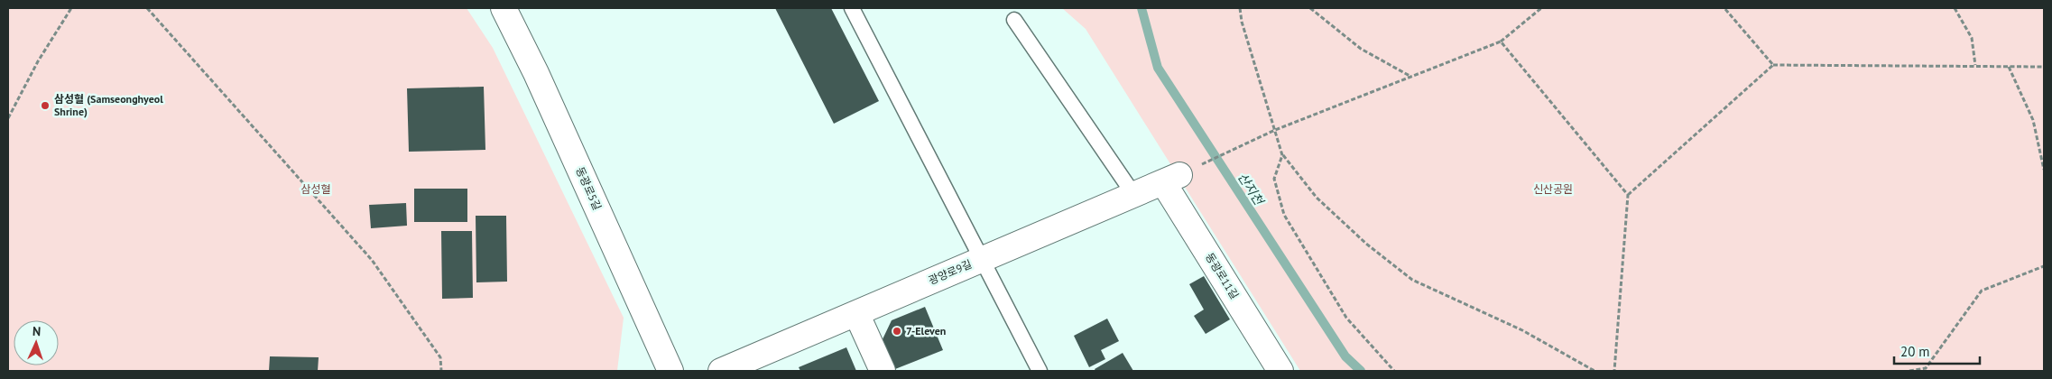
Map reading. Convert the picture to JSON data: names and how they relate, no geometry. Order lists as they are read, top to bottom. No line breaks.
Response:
{"streets":{"street":["동광로5길","광양로9길","동광로11길"]},"crossings":[["광양로9길","동광로11길"]],"water":["산지천"],"parks":["삼성혈","신산공원"],"places":["삼성혈 (Samseonghyeol Shrine)","7-Eleven"],"scale_bar":"20 m","north":"top"}
